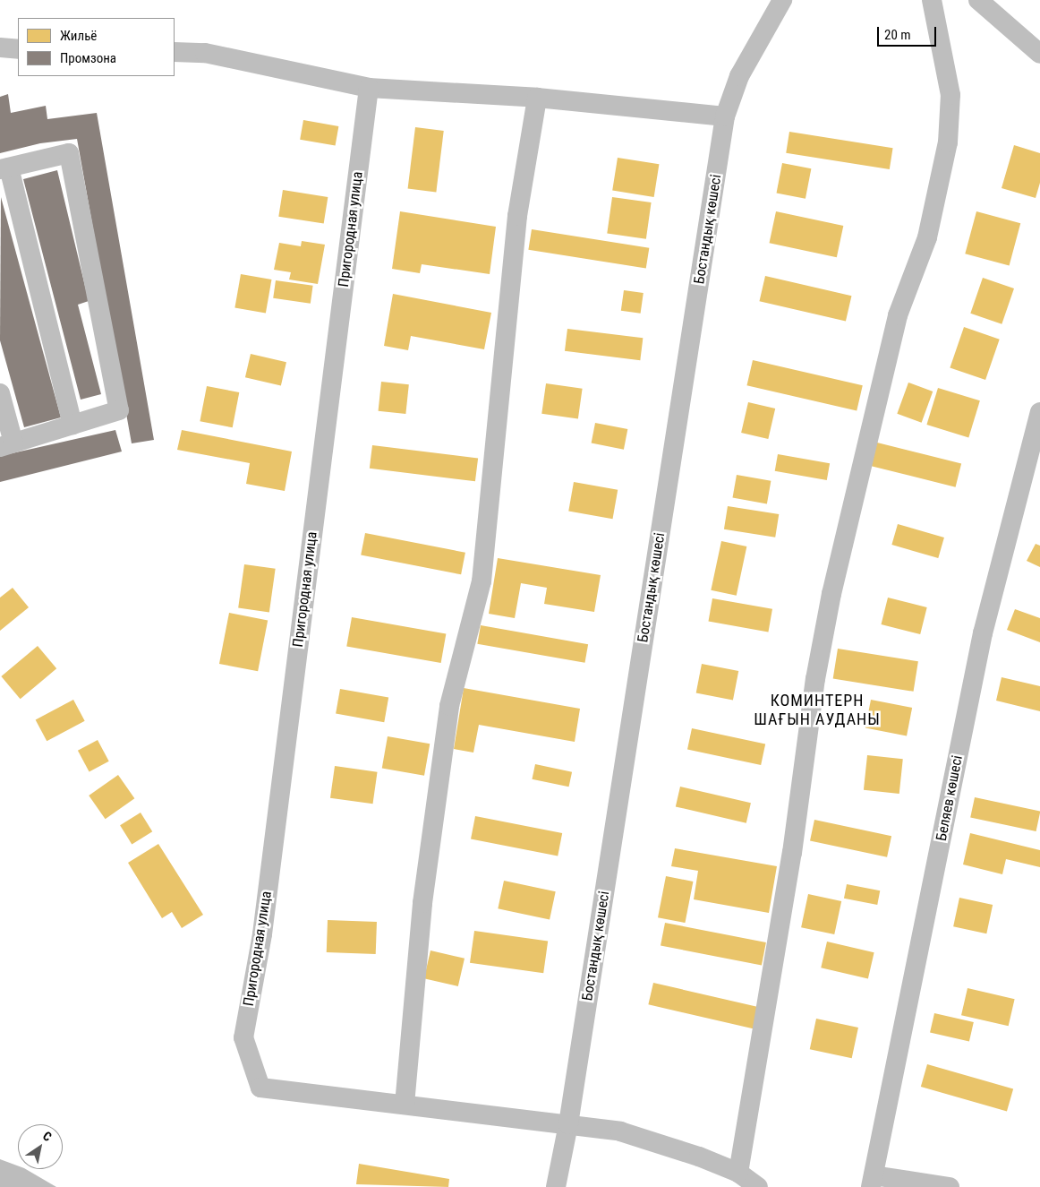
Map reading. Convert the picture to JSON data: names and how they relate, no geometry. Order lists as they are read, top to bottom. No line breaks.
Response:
{"streets":{"street":["Пригородная улица","Бостандық көшесі","Беляев көшесі"]},"districts":["КОМИНТЕРН ШАҒЫН АУДАНЫ"],"legend":["Жильё","Промзона"],"scale_bar":"20 m","north":"top right"}
